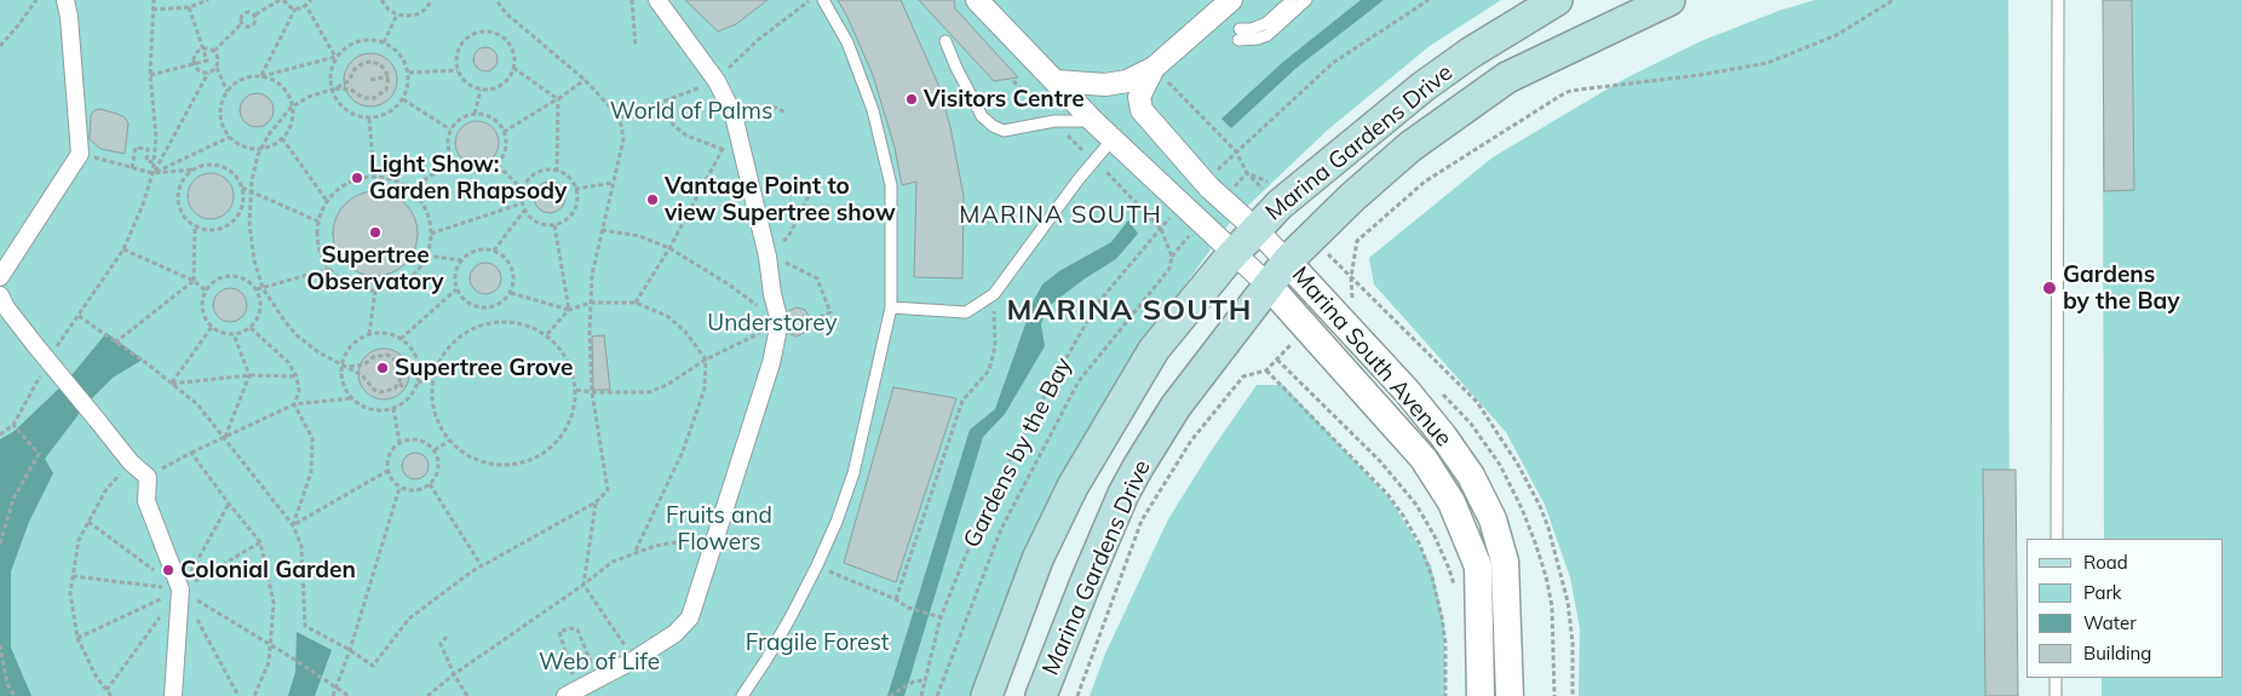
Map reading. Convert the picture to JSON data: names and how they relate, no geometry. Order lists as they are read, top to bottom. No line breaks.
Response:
{"streets":{"main road":["Marina Gardens Drive"],"street":["Marina South Avenue"],"path":["Gardens by the Bay"]},"crossings":[["Marina Gardens Drive","Marina South Avenue"]],"districts":["MARINA SOUTH","MARINA SOUTH"],"parks":["World of Palms","Understorey","Fruits and Flowers","Fragile Forest","Web of Life"],"places":["Visitors Centre","Light Show: Garden Rhapsody","Vantage Point to view Supertree show","Supertree Observatory","Gardens by the Bay","Supertree Grove","Colonial Garden"],"legend":["Road","Park","Water","Building"]}
